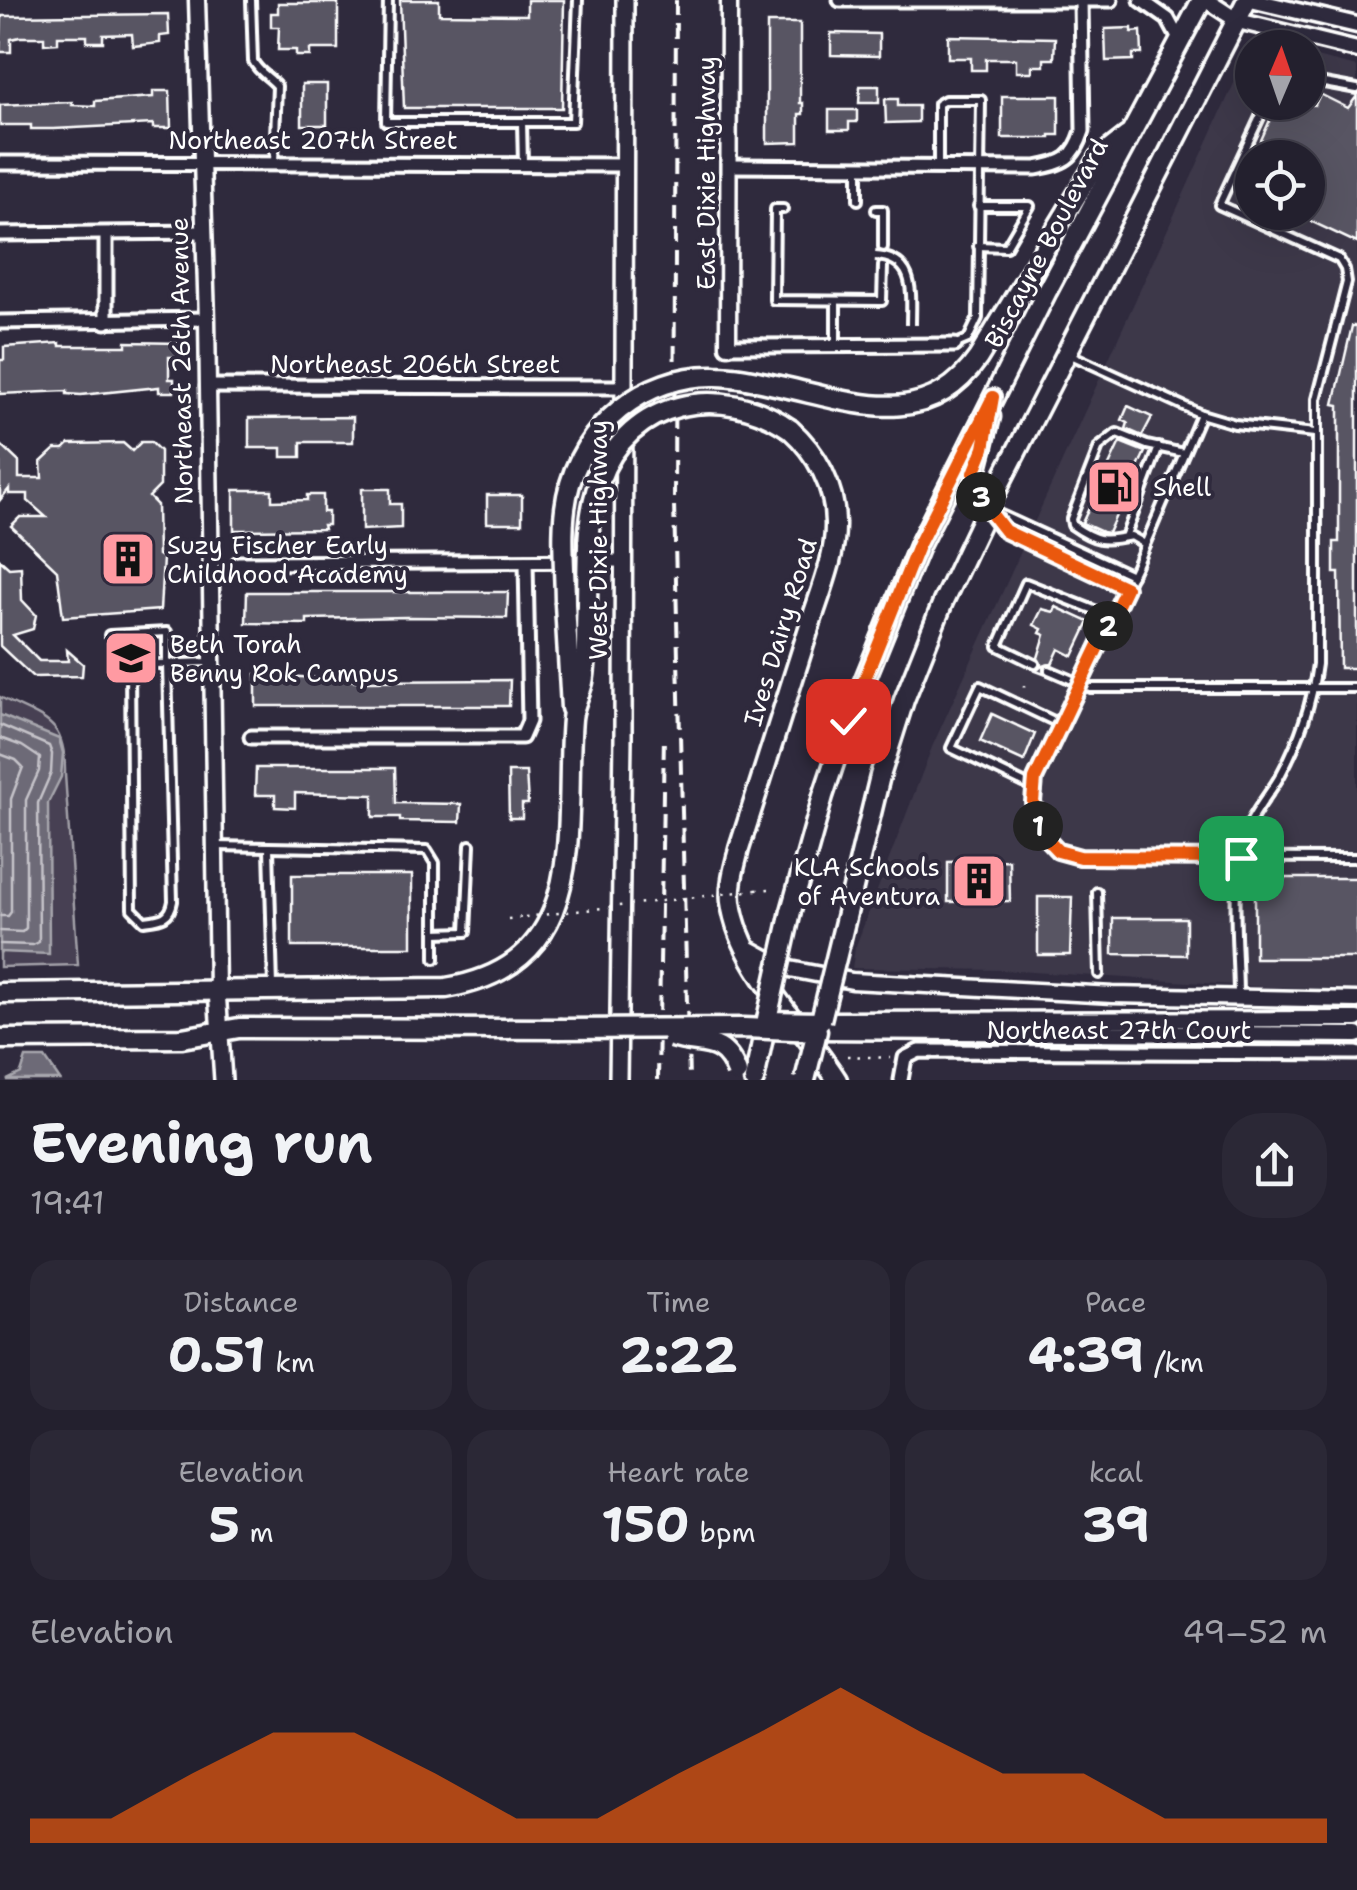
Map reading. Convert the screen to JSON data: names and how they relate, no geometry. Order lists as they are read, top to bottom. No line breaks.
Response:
{"streets":{"main road":["Biscayne Boulevard","Northeast 26th Avenue","West Dixie Highway","Ives Dairy Road"],"street":["Northeast 207th Street","East Dixie Highway","Northeast 206th Street","Northeast 27th Court"]},"crossings":[["Northeast 207th Street","Northeast 26th Avenue"],["Northeast 207th Street","West Dixie Highway"],["Northeast 26th Avenue","Northeast 206th Street"],["Northeast 26th Avenue","Ives Dairy Road"],["Northeast 206th Street","West Dixie Highway"]],"places":{"fuel station":["Shell"],"building":["Suzy Fischer Early Childhood Academy","KLA Schools of Aventura"],"school or university":["Beth Torah Benny Rok Campus"]},"north":"top","page":{"pins":["3","2","1"],"heading":["Evening run","19:41"],"stats":[["Distance","0.51 km"],["Time","2:22"],["Pace","4:39 /km"],["Elevation","5 m"],["Heart rate","150 bpm"],["kcal","39"]],"chart":["Elevation","49–52 m"]}}
